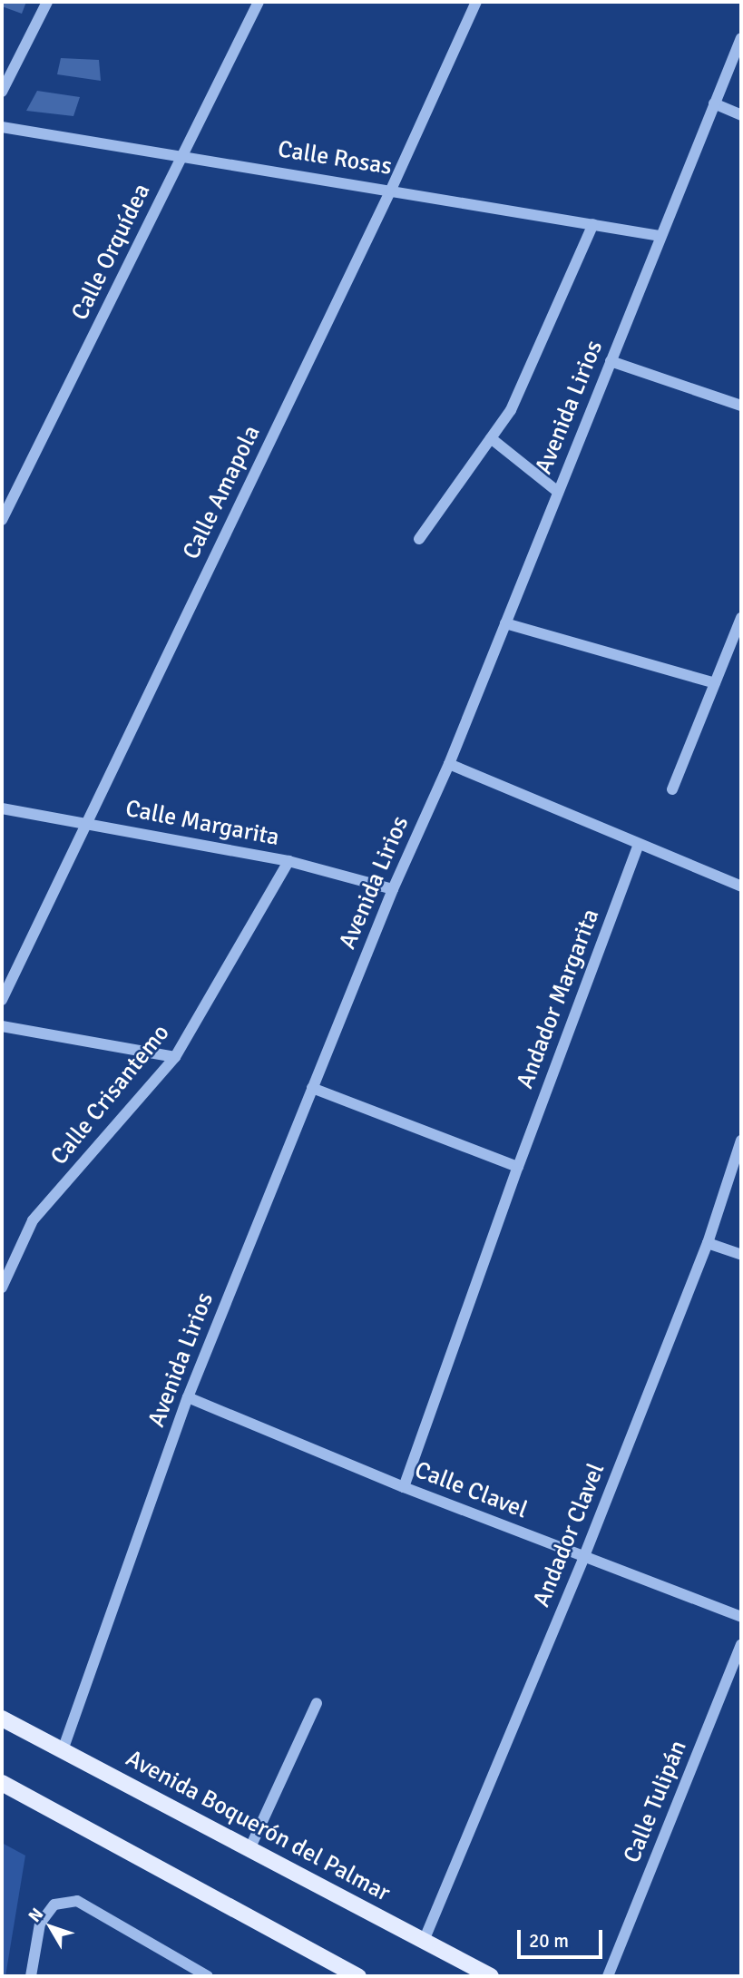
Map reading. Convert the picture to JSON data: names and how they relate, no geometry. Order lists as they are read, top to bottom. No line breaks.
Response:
{"streets":{"main road":["Avenida Boquerón del Palmar"],"street":["Calle Rosas","Calle Orquídea","Avenida Lirios","Calle Amapola","Calle Margarita","Andador Margarita","Calle Crisantemo","Calle Clavel","Andador Clavel","Calle Tulipán"]},"crossings":[["Calle Rosas","Calle Orquídea"],["Calle Rosas","Avenida Lirios"],["Calle Rosas","Calle Amapola"],["Avenida Lirios","Calle Margarita"],["Avenida Lirios","Calle Clavel"],["Avenida Lirios","Avenida Boquerón del Palmar"],["Calle Amapola","Calle Margarita"],["Calle Margarita","Calle Crisantemo"],["Calle Clavel","Andador Clavel"],["Andador Clavel","Avenida Boquerón del Palmar"]],"scale_bar":"20 m","north":"top left"}
